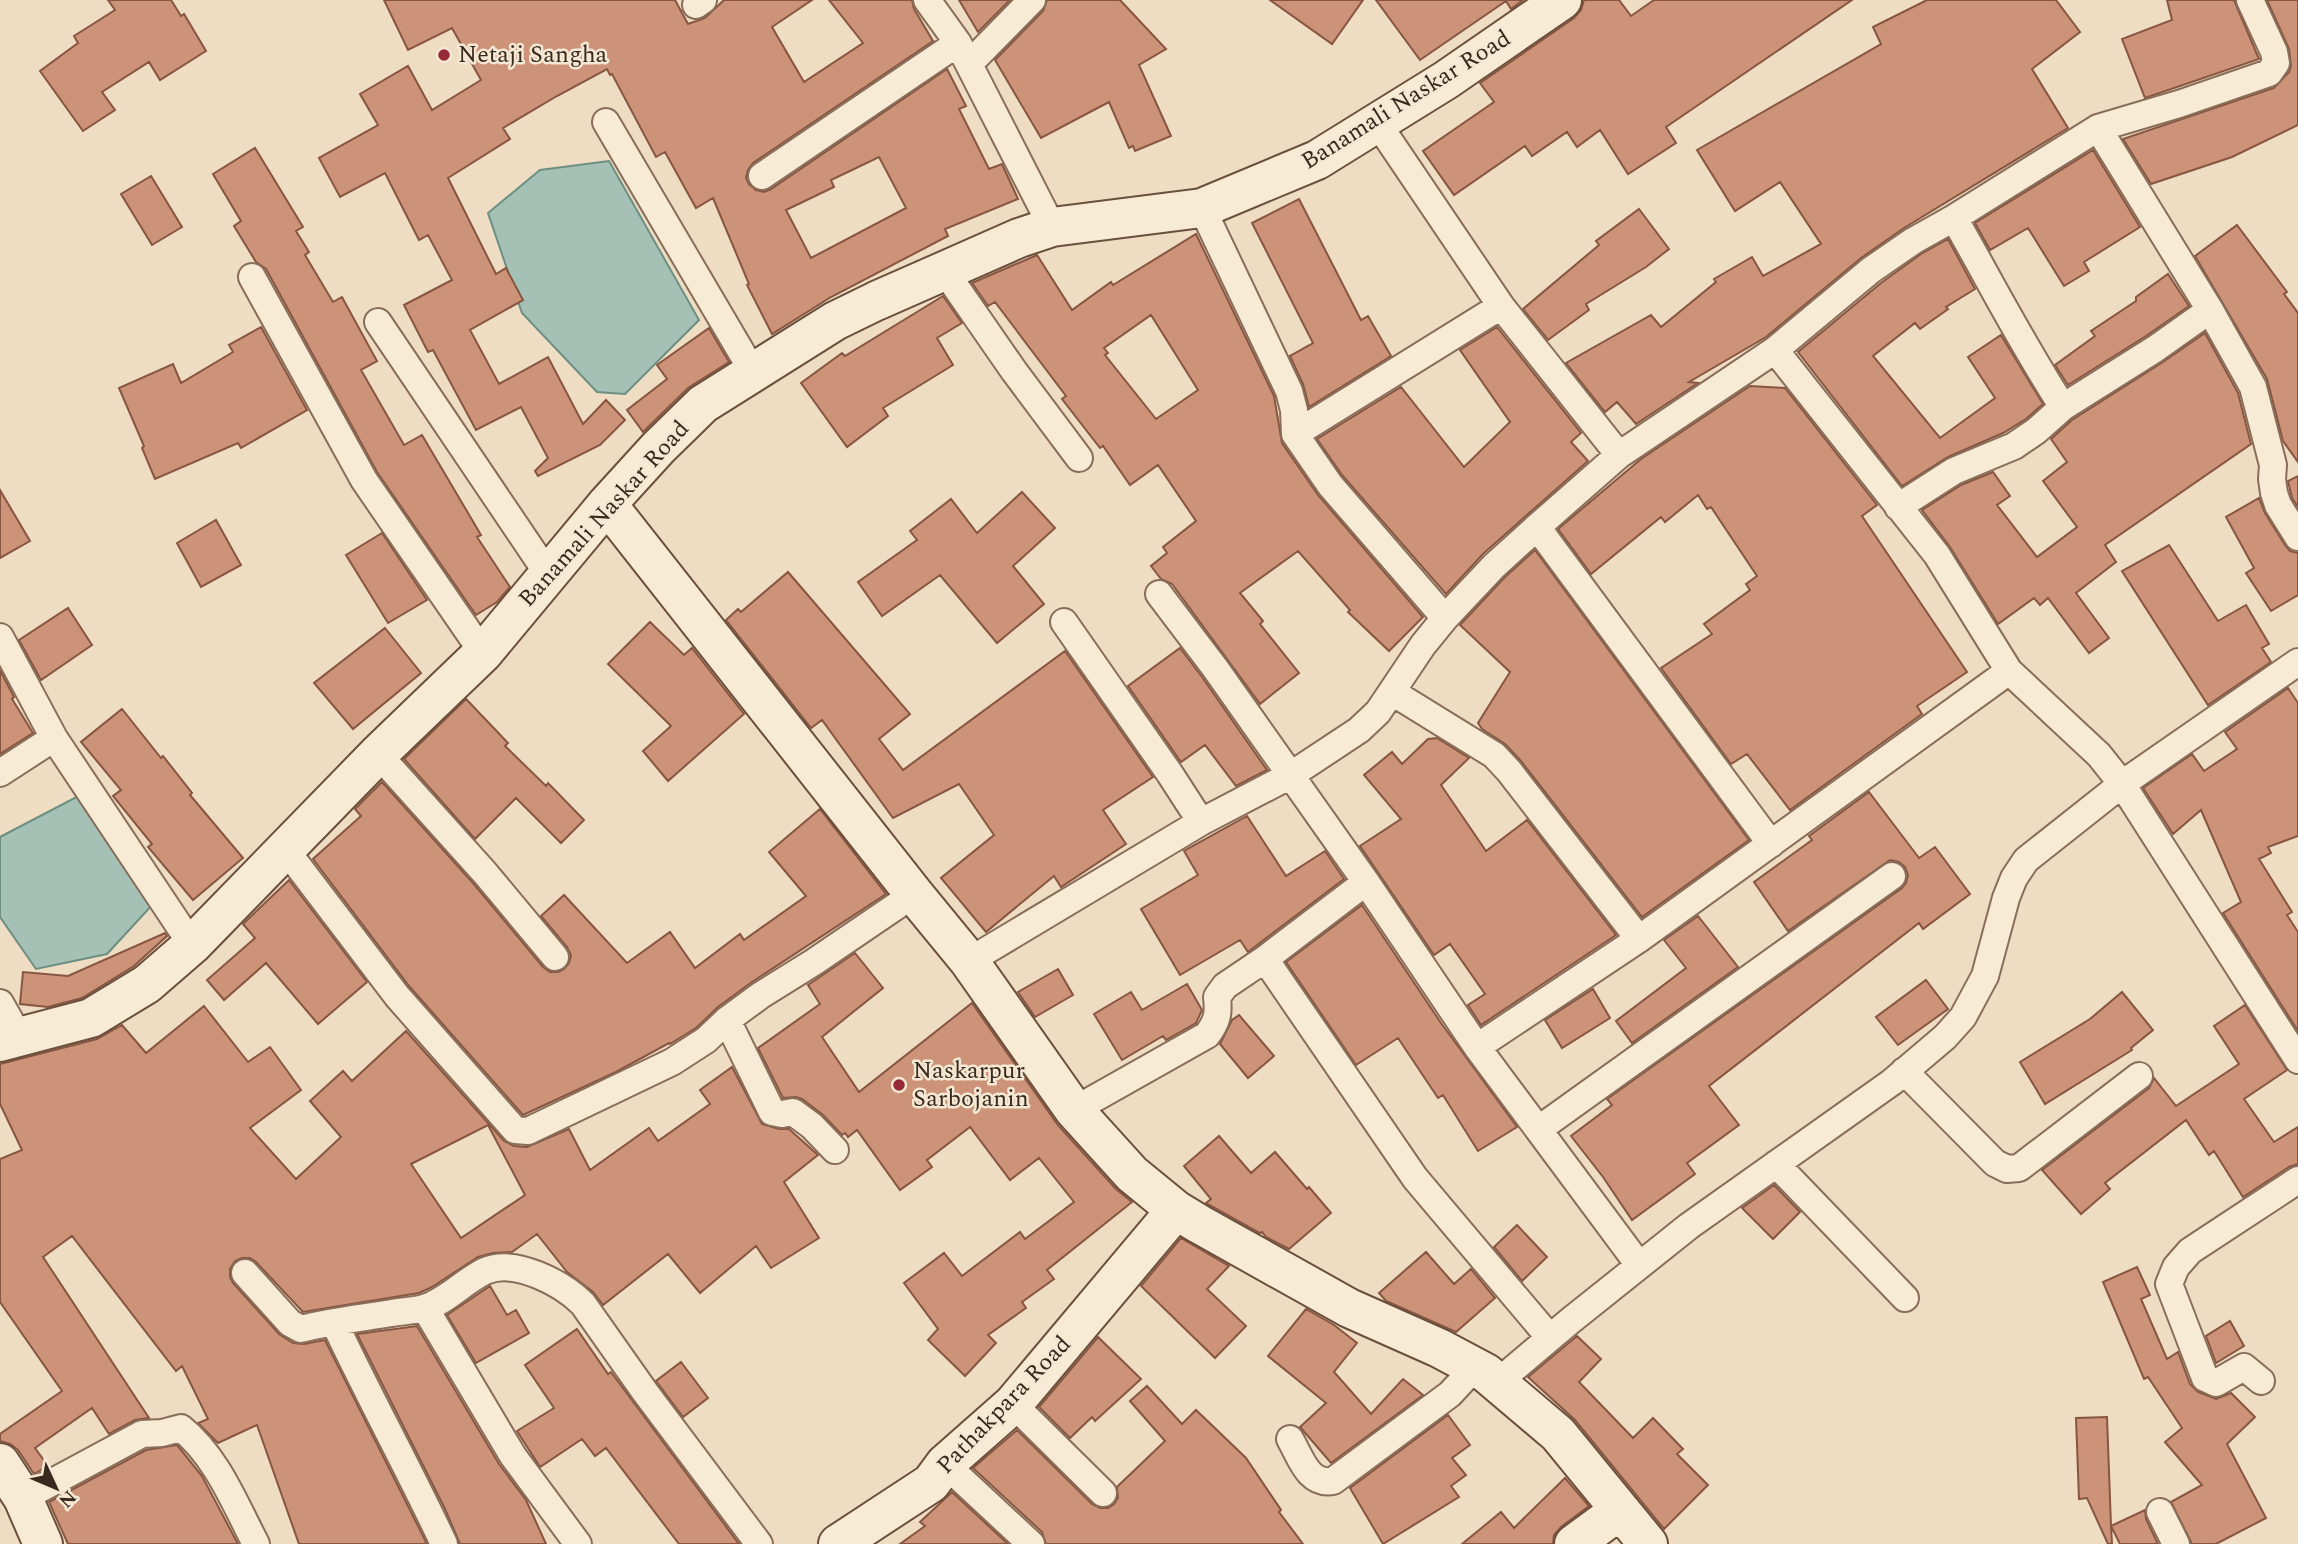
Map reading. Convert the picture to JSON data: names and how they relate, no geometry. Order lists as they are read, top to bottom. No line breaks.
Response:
{"streets":{"street":["Banamali Naskar Road","Pathakpara Road"]},"places":["Netaji Sangha","Naskarpur Sarbojanin"],"north":"bottom right"}
